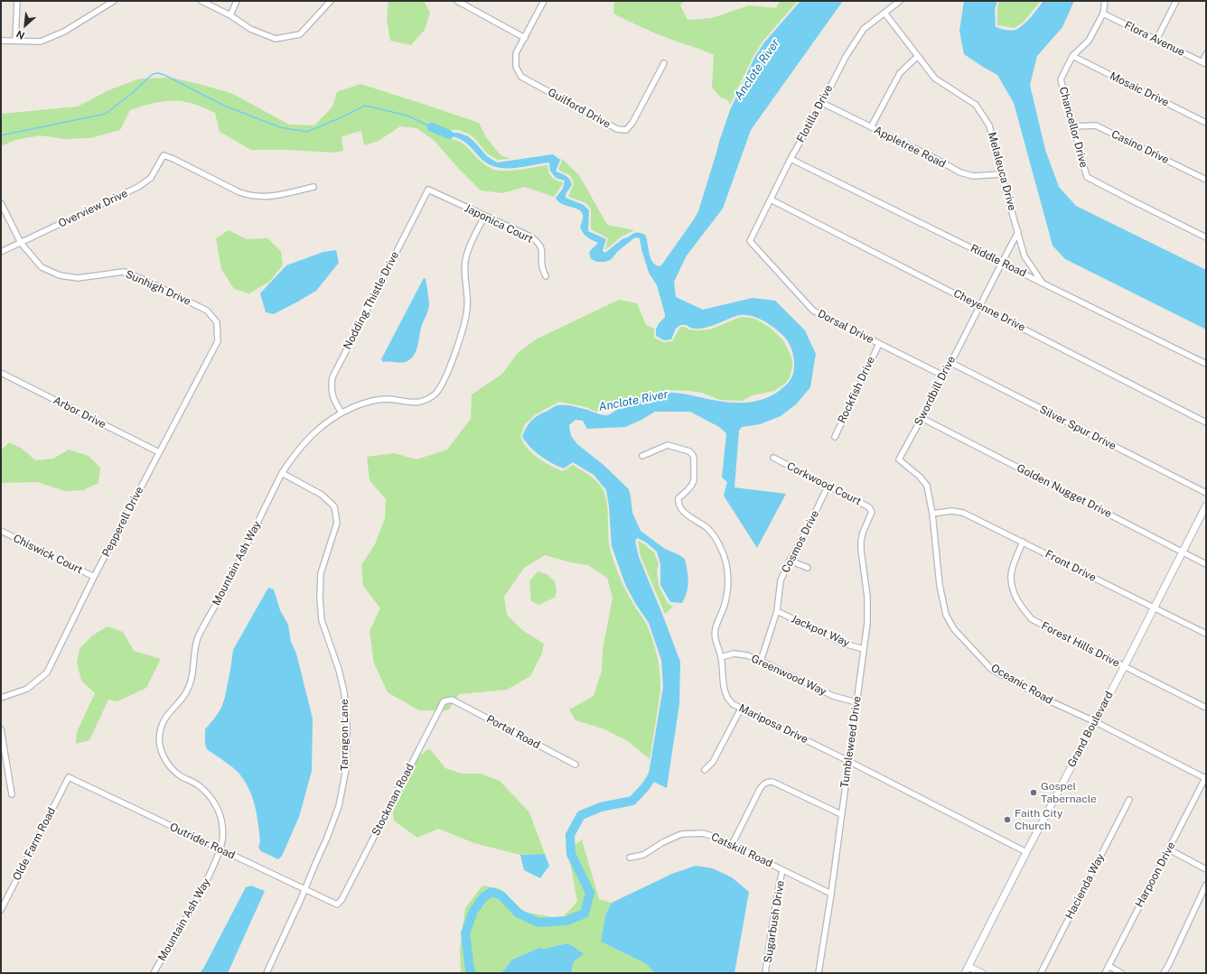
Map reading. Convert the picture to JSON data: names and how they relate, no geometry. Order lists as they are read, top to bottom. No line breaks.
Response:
{"streets":{"street":["Flora Avenue","Mosaic Drive","Guilford Drive","Flotilla Drive","Chancellor Drive","Appletree Road","Casino Drive","Melaleuca Drive","Overview Drive","Japonica Court","Riddle Road","Sunhigh Drive","Nodding Thistle Drive","Cheyenne Drive","Dorsal Drive","Rockfish Drive","Swordbill Drive","Arbor Drive","Silver Spur Drive","Corkwood Court","Golden Nugget Drive","Pepperell Drive","Cosmos Drive","Chiswick Court","Mountain Ash Way","Front Drive","Jackpot Way","Forest Hills Drive","Greenwood Way","Oceanic Road","Mariposa Drive","Grand Boulevard","Portal Road","Tarragon Lane","Tumbleweed Drive","Stockman Road","Outrider Road","Olde Farm Road","Catskill Road","Harpoon Drive","Hacienda Way","Sugarbush Drive"]},"crossings":[["Flora Avenue","Chancellor Drive"],["Mosaic Drive","Chancellor Drive"],["Flotilla Drive","Appletree Road"],["Flotilla Drive","Melaleuca Drive"],["Flotilla Drive","Riddle Road"],["Flotilla Drive","Cheyenne Drive"],["Flotilla Drive","Dorsal Drive"],["Chancellor Drive","Casino Drive"],["Appletree Road","Melaleuca Drive"],["Melaleuca Drive","Riddle Road"],["Melaleuca Drive","Swordbill Drive"],["Overview Drive","Sunhigh Drive"],["Japonica Court","Nodding Thistle Drive"],["Japonica Court","Mountain Ash Way"],["Riddle Road","Swordbill Drive"],["Sunhigh Drive","Pepperell Drive"],["Nodding Thistle Drive","Mountain Ash Way"],["Cheyenne Drive","Swordbill Drive"],["Dorsal Drive","Rockfish Drive"],["Dorsal Drive","Swordbill Drive"],["Swordbill Drive","Silver Spur Drive"],["Swordbill Drive","Golden Nugget Drive"],["Swordbill Drive","Front Drive"],["Swordbill Drive","Oceanic Road"],["Arbor Drive","Pepperell Drive"],["Corkwood Court","Cosmos Drive"],["Corkwood Court","Tumbleweed Drive"],["Golden Nugget Drive","Grand Boulevard"],["Pepperell Drive","Chiswick Court"],["Cosmos Drive","Jackpot Way"],["Cosmos Drive","Greenwood Way"],["Mountain Ash Way","Tarragon Lane"],["Mountain Ash Way","Outrider Road"],["Front Drive","Forest Hills Drive"],["Front Drive","Oceanic Road"],["Front Drive","Grand Boulevard"],["Jackpot Way","Tumbleweed Drive"],["Forest Hills Drive","Grand Boulevard"],["Greenwood Way","Mariposa Drive"],["Greenwood Way","Tumbleweed Drive"],["Oceanic Road","Grand Boulevard"],["Oceanic Road","Harpoon Drive"],["Mariposa Drive","Grand Boulevard"],["Mariposa Drive","Tumbleweed Drive"],["Portal Road","Stockman Road"],["Tarragon Lane","Outrider Road"],["Tumbleweed Drive","Catskill Road"],["Stockman Road","Outrider Road"],["Outrider Road","Olde Farm Road"],["Catskill Road","Sugarbush Drive"]],"water":["Anclote River"],"places":["Gospel Tabernacle","Faith City Church"],"north":"bottom left"}
